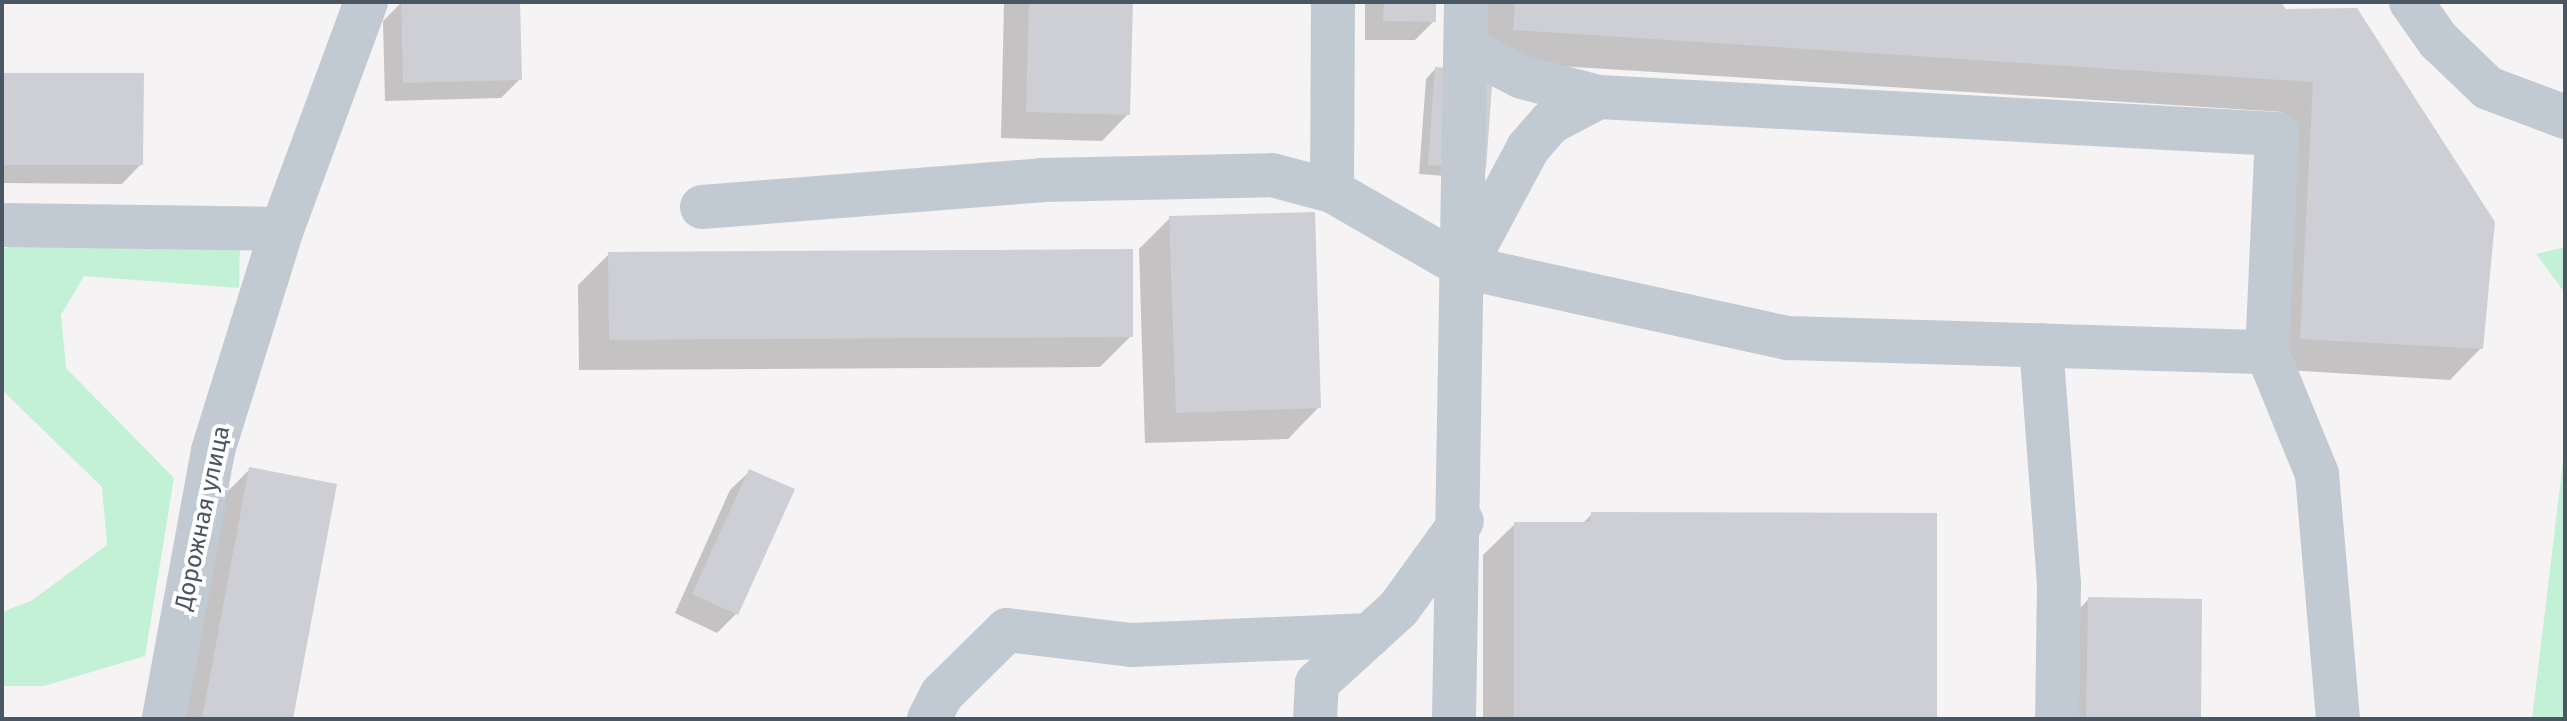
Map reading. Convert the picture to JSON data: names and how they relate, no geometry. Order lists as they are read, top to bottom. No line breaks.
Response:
{"streets":{"street":["Дорожная улица"]}}
